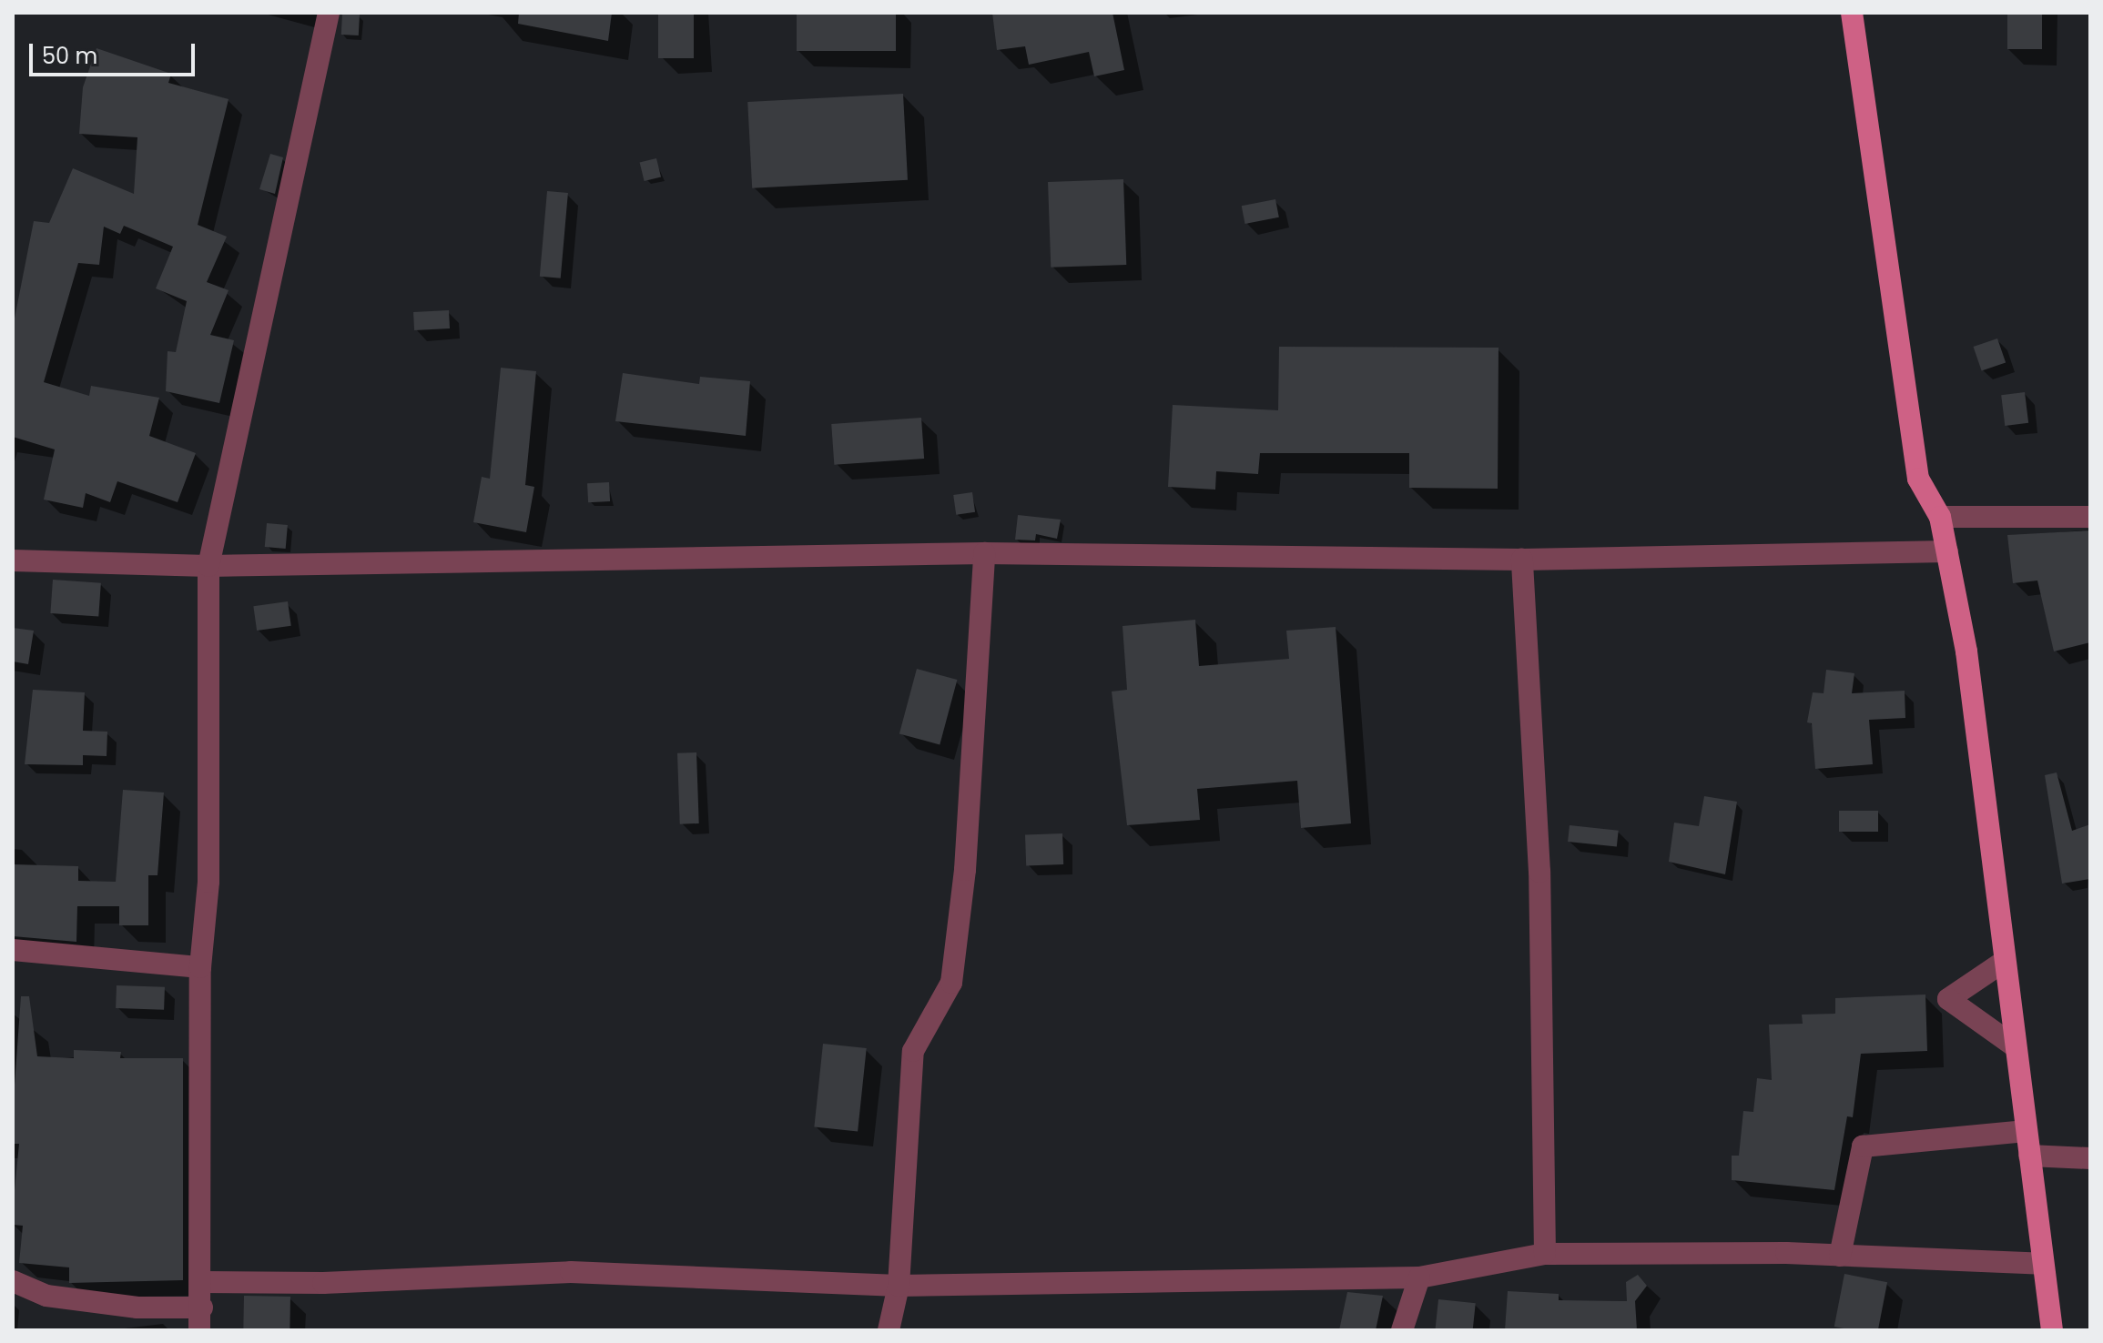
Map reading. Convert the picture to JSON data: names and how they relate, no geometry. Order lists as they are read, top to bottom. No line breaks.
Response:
{"scale_bar":"50 m"}
